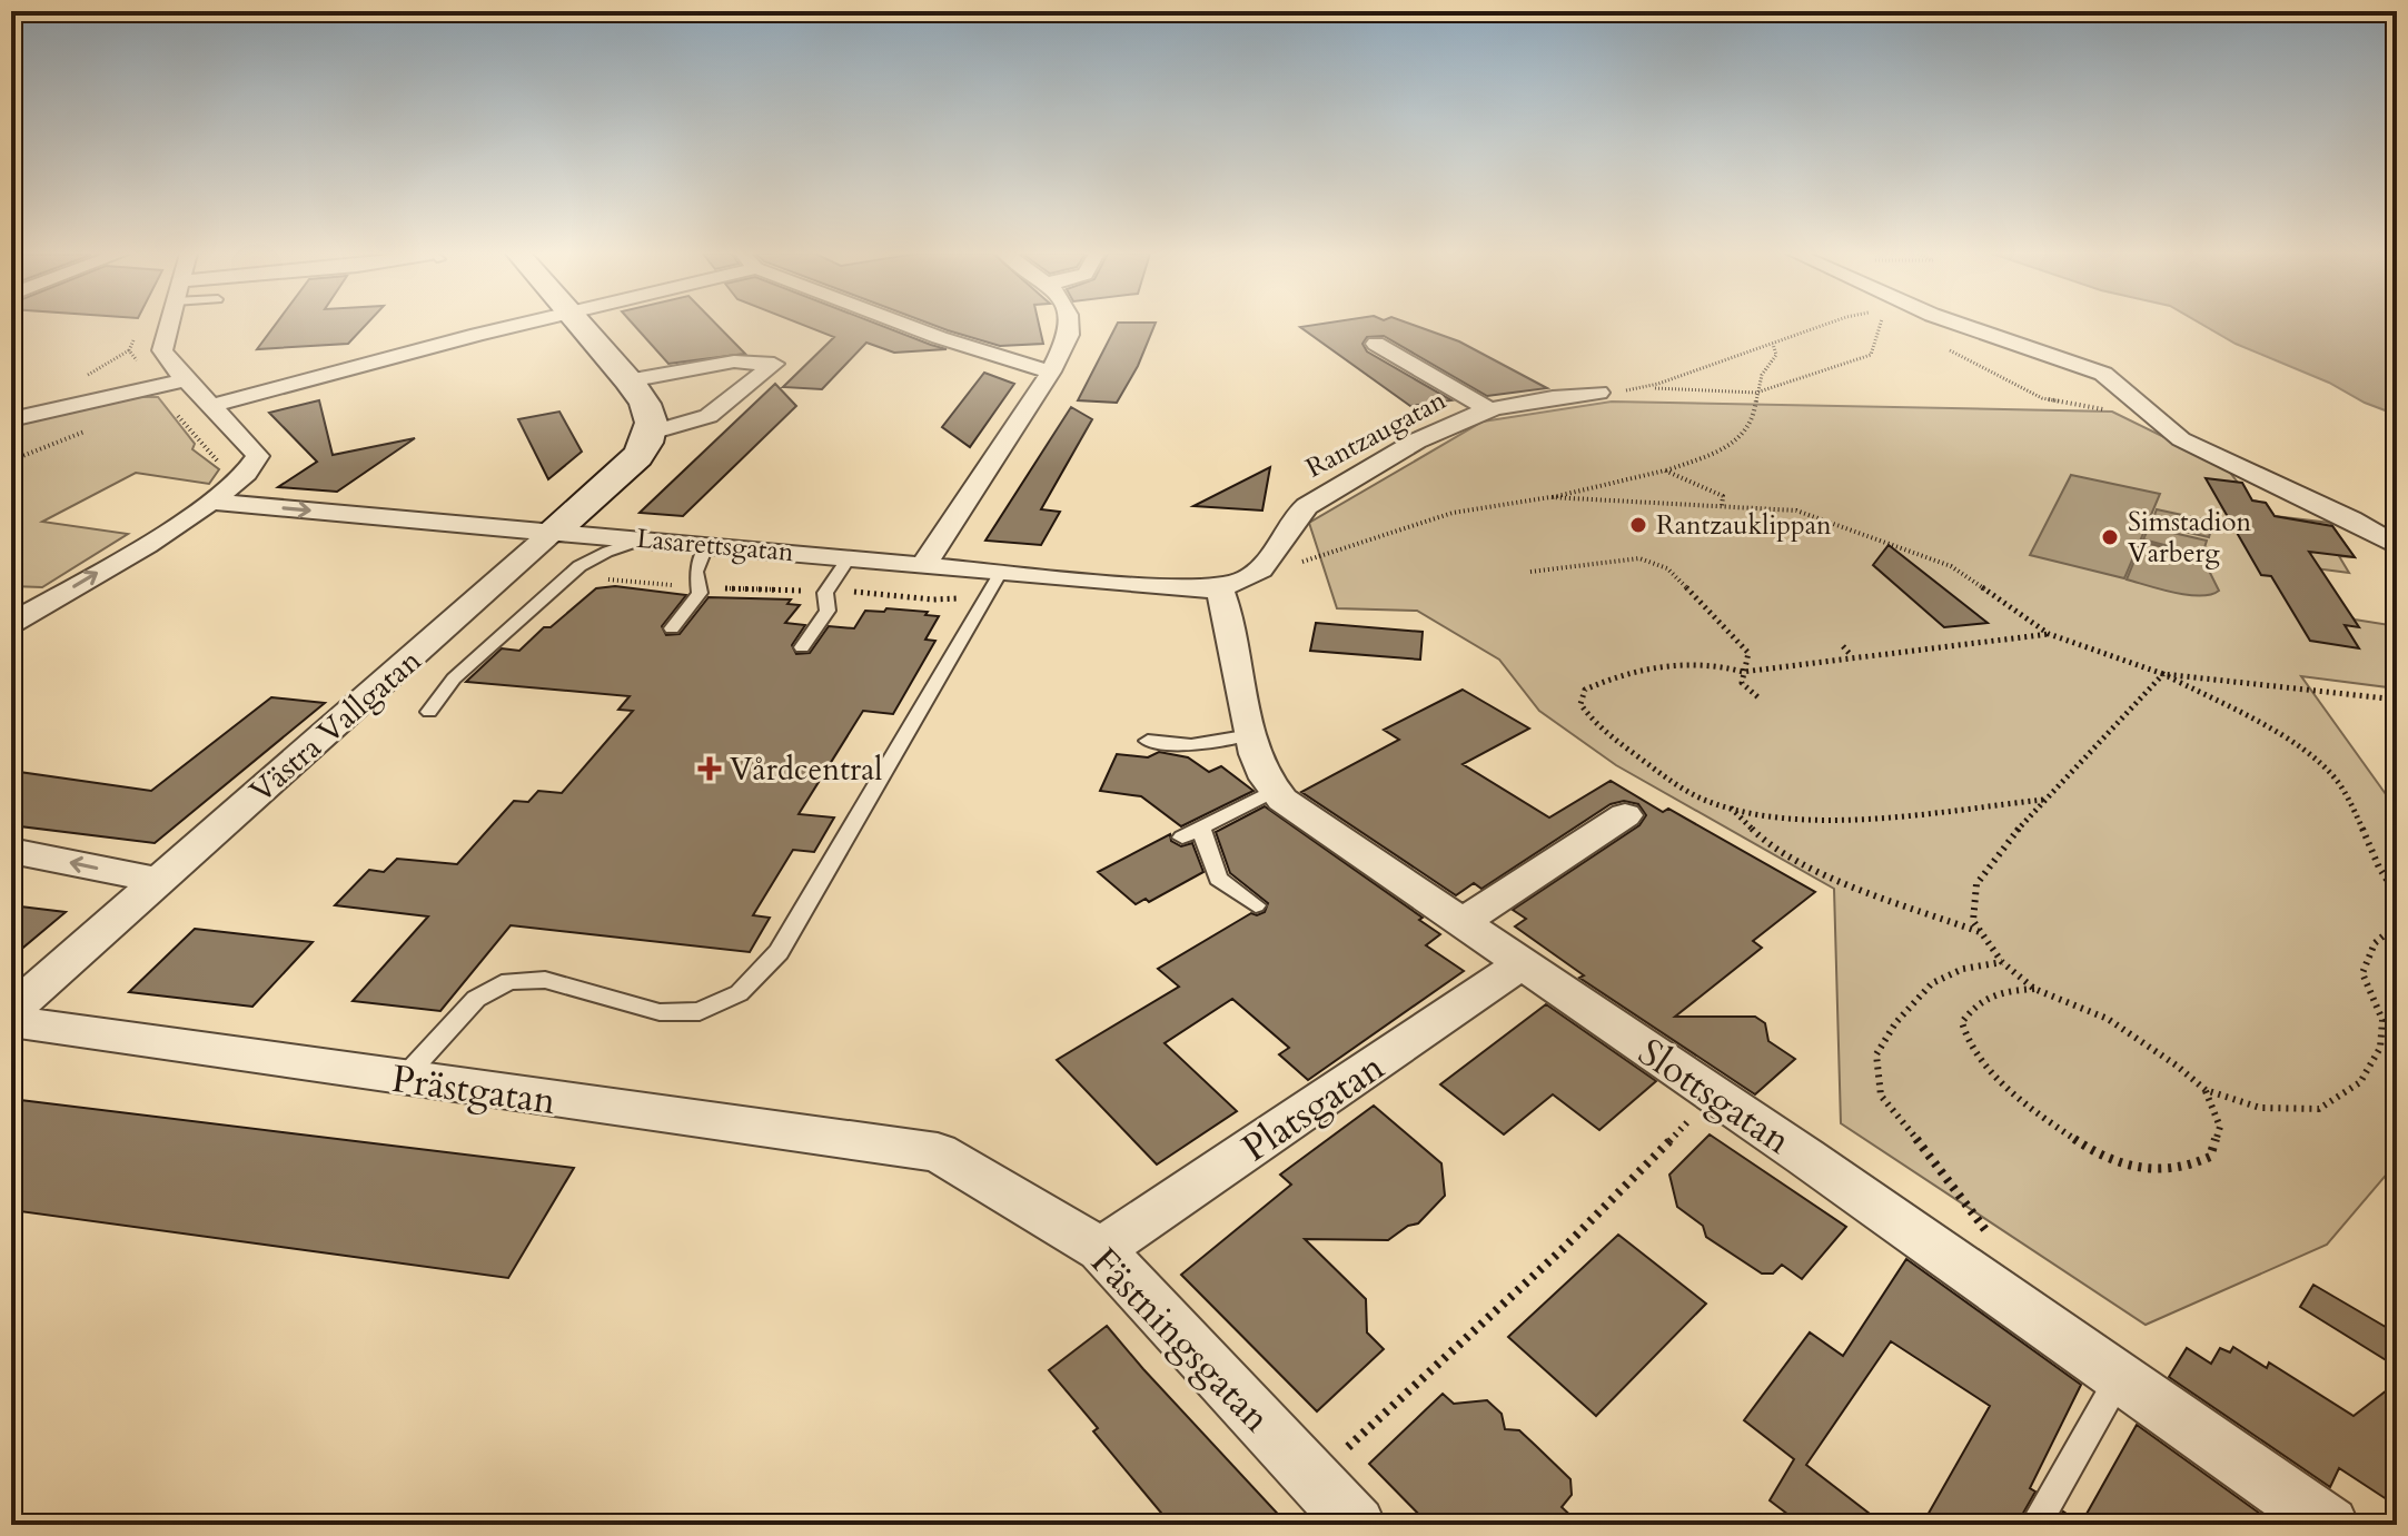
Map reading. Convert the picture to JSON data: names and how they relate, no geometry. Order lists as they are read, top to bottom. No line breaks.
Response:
{"streets":{"street":["Rantzaugatan","Lasarettsgatan","Västra Vallgatan","Prästgatan","Slottsgatan","Platsgatan","Fästningsgatan"]},"crossings":[["Rantzaugatan","Lasarettsgatan"],["Lasarettsgatan","Västra Vallgatan"],["Prästgatan","Fästningsgatan"],["Slottsgatan","Platsgatan"],["Platsgatan","Fästningsgatan"]],"places":{"other":["Rantzauklippan","Simstadion Varberg"],"health":["Vårdcentral"]}}
